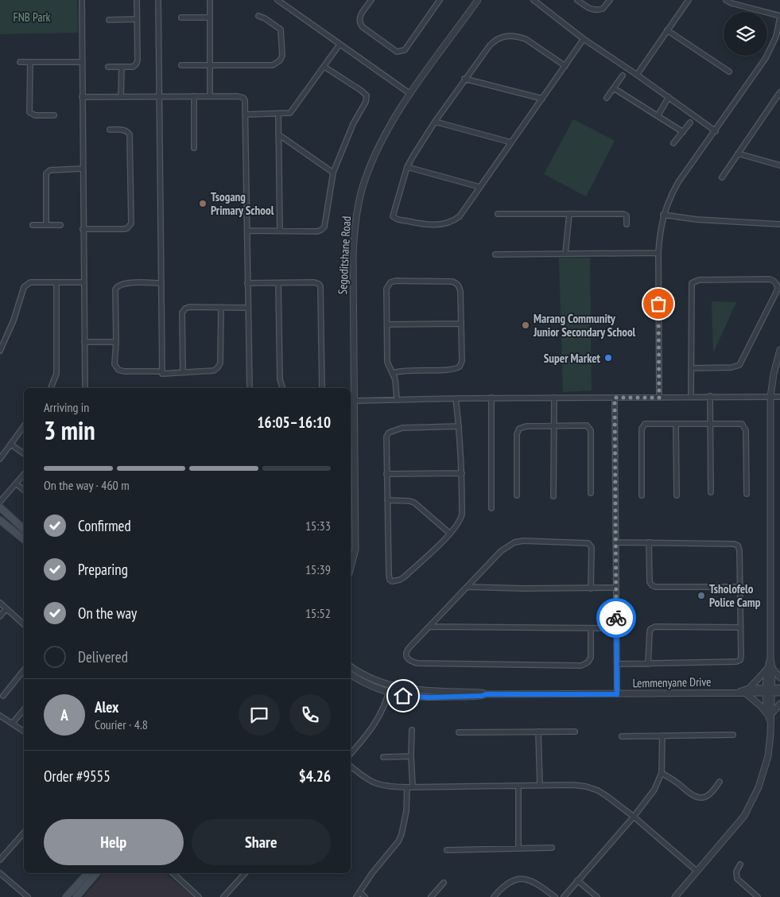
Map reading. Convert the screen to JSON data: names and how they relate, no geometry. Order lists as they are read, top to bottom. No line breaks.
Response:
{"streets":{"street":["Segoditshane Road","Lemmenyane Drive"]},"parks":["FNB Park"],"places":["Tsogang Primary School","Marang Community Junior Secondary School","Super Market","Tsholofelo Police Camp"],"page":{"heading":["3 min","Arriving in","16:05–16:10"],"panel":["Alex","Courier · 4.8","Order #9555","$4.26"],"bar":"On the way · 460 m","list":[["Confirmed","15:33"],["Preparing","15:39"],["On the way","15:52"],"Delivered"],"round":"A","buttons":["Help","Share"]}}
